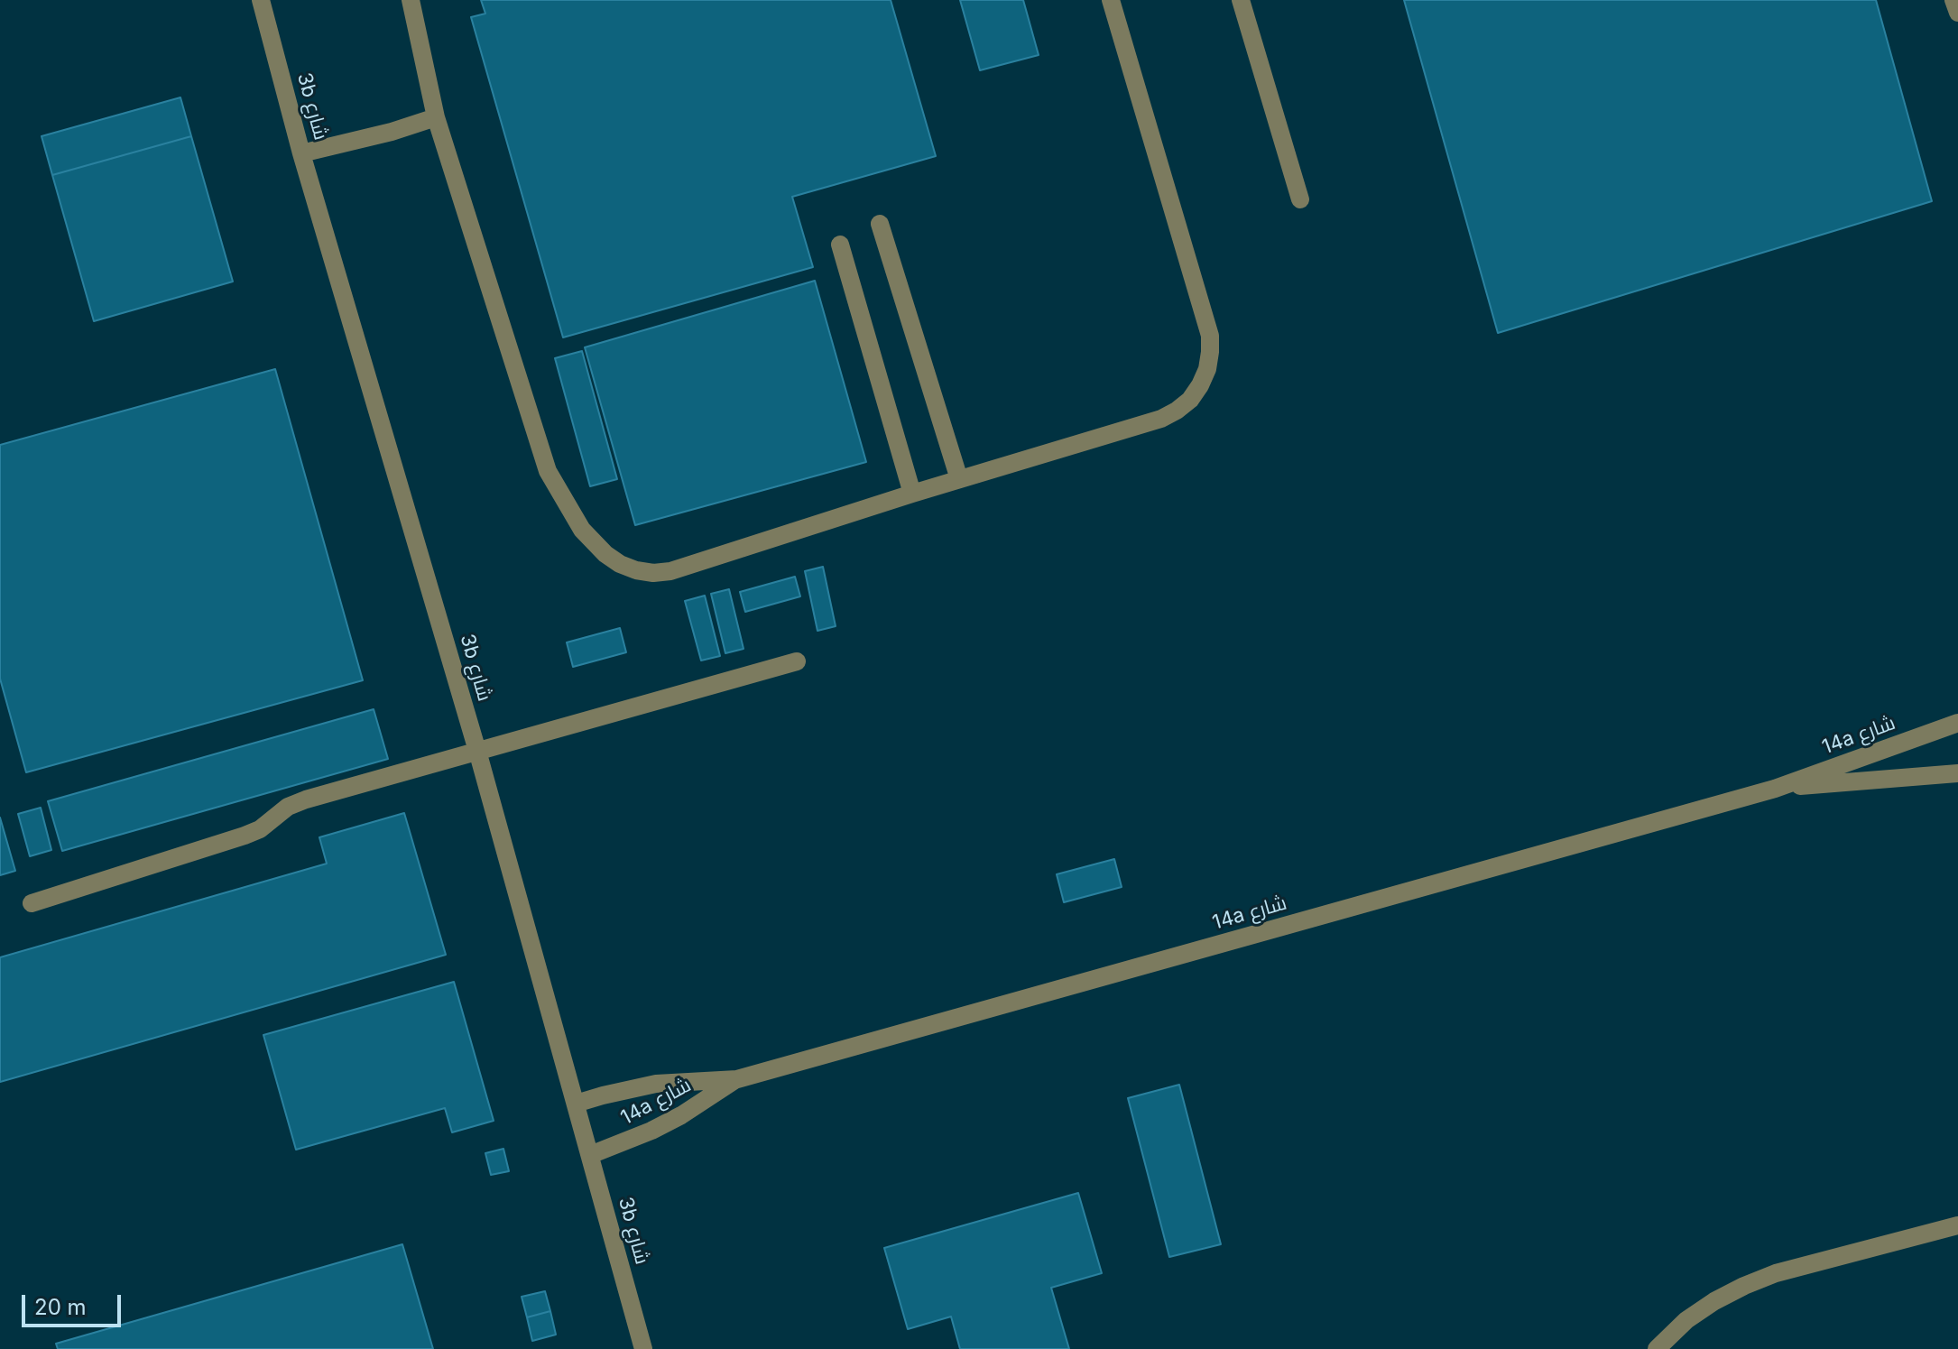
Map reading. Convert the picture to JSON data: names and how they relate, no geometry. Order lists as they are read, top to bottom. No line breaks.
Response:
{"streets":{"street":["3b شارع","14a شارع"]},"crossings":[["3b شارع","14a شارع"]],"scale_bar":"20 m"}
